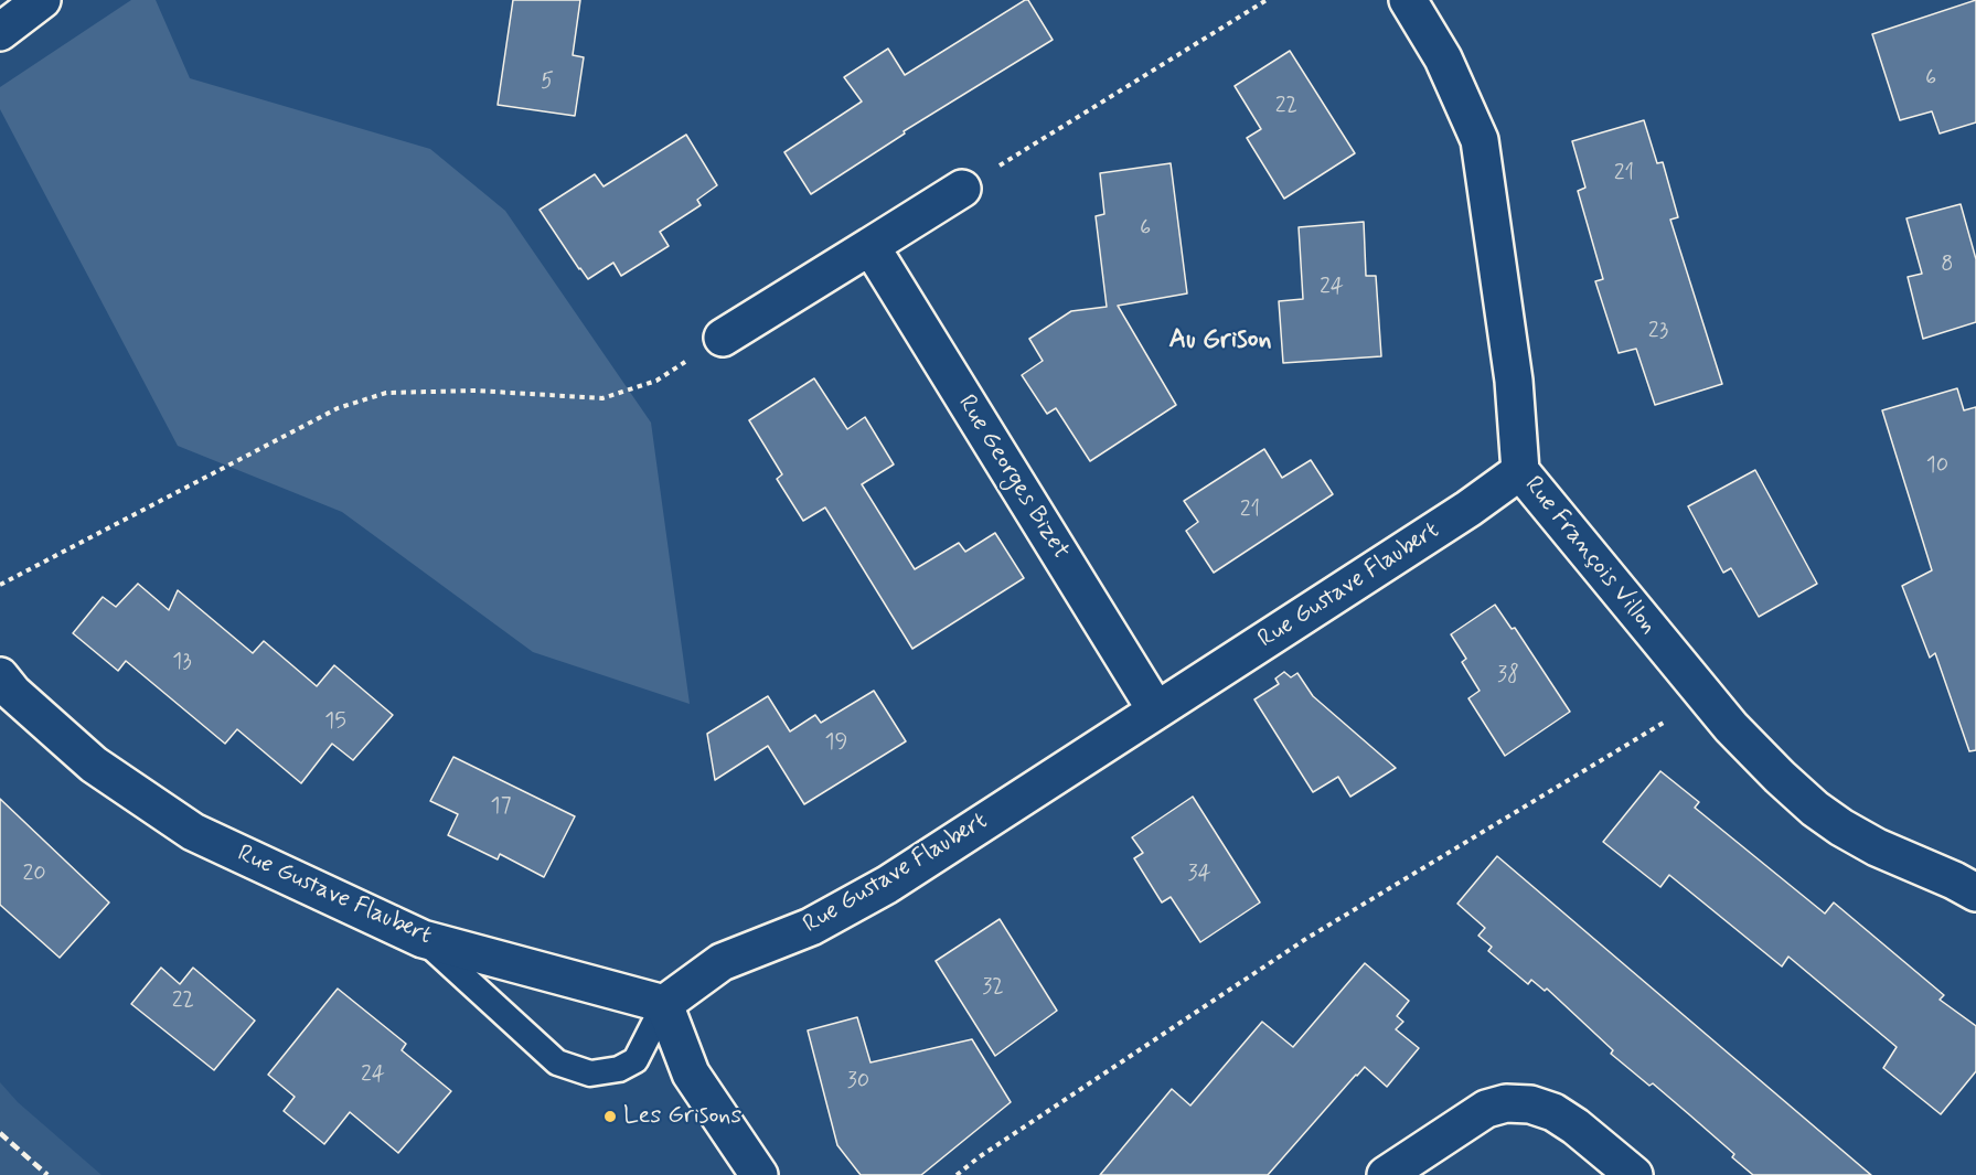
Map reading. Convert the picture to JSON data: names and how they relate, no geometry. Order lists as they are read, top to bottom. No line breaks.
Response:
{"streets":{"street":["Rue Georges Bizet","Rue François Villon","Rue Gustave Flaubert"]},"crossings":[["Rue Georges Bizet","Rue Gustave Flaubert"],["Rue François Villon","Rue Gustave Flaubert"]],"districts":["Au Grison"],"places":["Les Grisons"],"house_numbers":["6","5","22","21","6","8","24","23","10","21","13","38","15","19","17","20","34","32","22","24","30"]}
